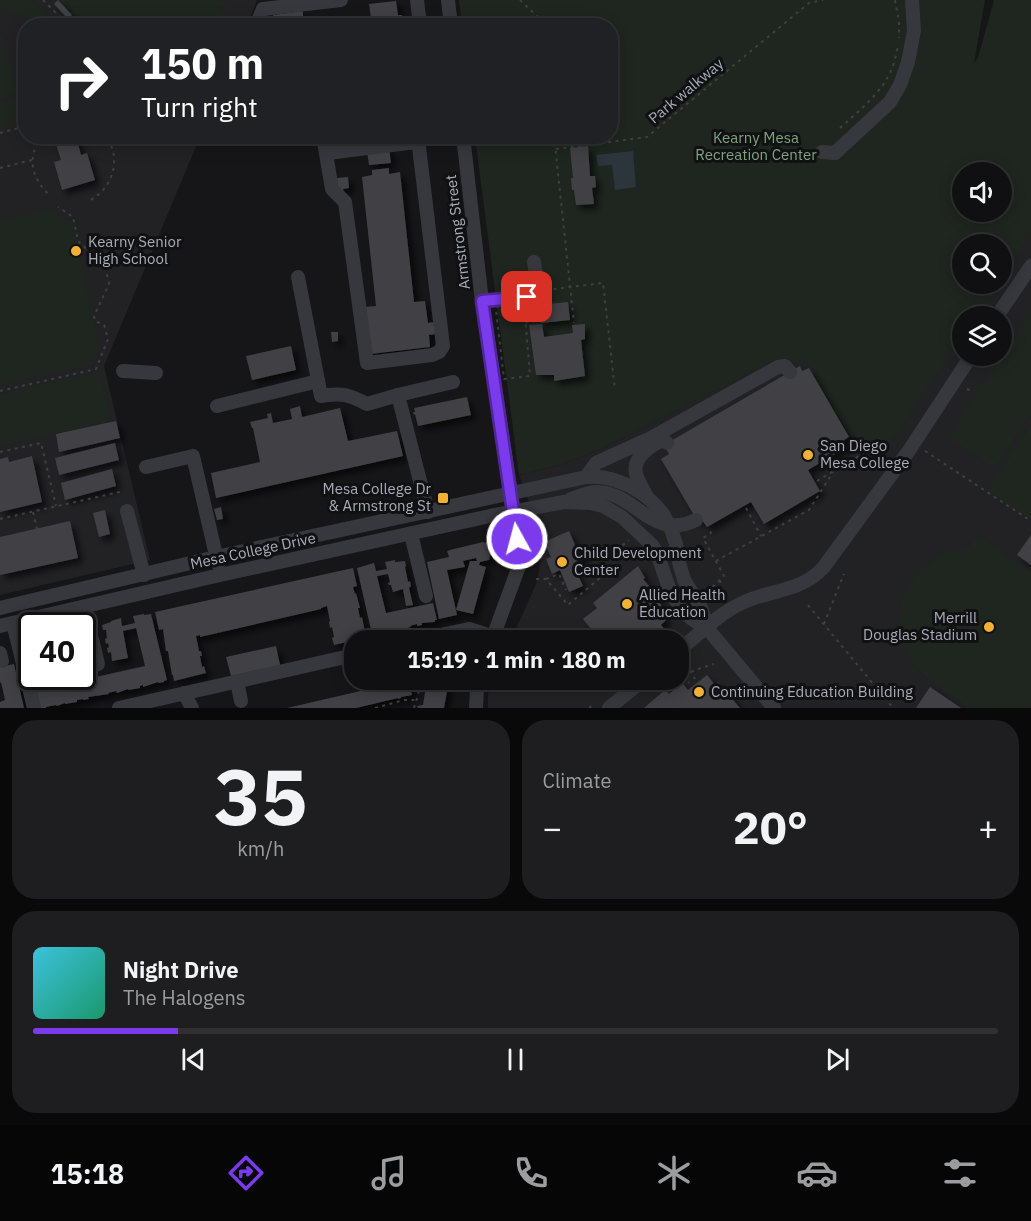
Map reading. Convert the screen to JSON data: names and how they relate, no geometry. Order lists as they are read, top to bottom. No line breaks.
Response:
{"streets":{"street":["Armstrong Street","Mesa College Drive"],"path":["Park walkway"]},"crossings":[["Armstrong Street","Mesa College Drive"]],"parks":["Kearny Mesa Recreation Center"],"places":{"other":["Kearny Senior High School","San Diego Mesa College","Child Development Center","Allied Health Education","Merrill Douglas Stadium","Continuing Education Building"],"transit":["Mesa College Dr & Armstrong St"]},"page":{"turn":["150 m","Turn right"],"limit":"40","trip":"15:19 · 1 min · 180 m","tile":[["35","km/h"],"Climate"],"heat":["−","20°","+"],"song":["Night Drive","The Halogens"],"tabs":"15:18"}}
